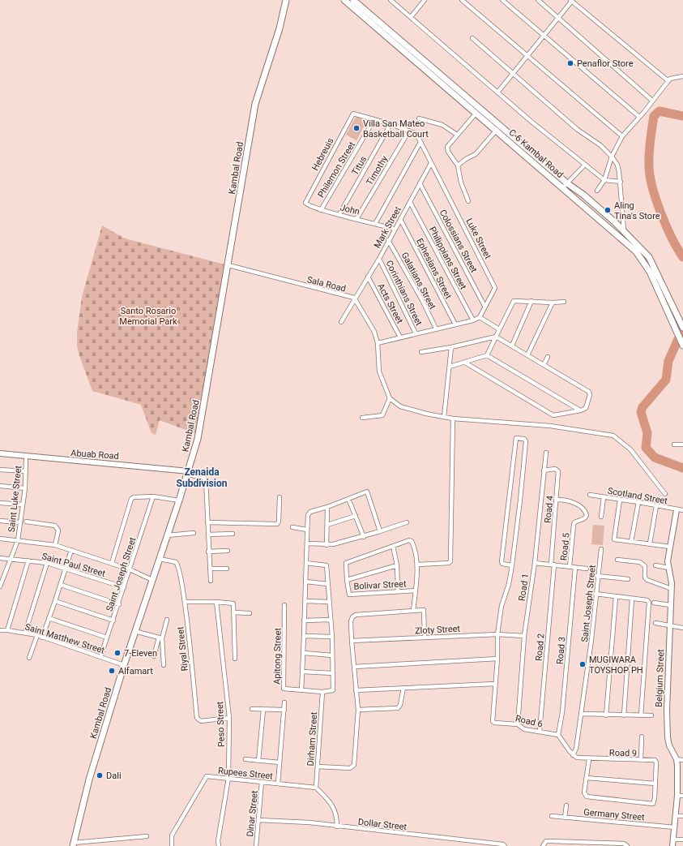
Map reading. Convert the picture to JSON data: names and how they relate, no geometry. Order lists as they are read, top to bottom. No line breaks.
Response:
{"streets":{"main road":["C-6 Kambal Road","Kambal Road"],"street":["Hebreuis","Titus","Philemon Street","Timothy","John","Mark Street","Luke Street","Colossians Street","Philippians Street","Ephesians Street","Galatians Street","Sala Road","Corinthians Street","Acts Street","Abuab Road","Scotland Street","Saint Luke Street","Road 4","Road 5","Saint Paul Street","Saint Joseph Street","Bolivar Street","Road 1","Zloty Street","Saint Matthew Street","Road 2","Riyal Street","Road 3","Apitong Street","Belgium Street","Road 6","Peso Street","Dirham Street","Road 9","Rupees Street","Dinar Street","Germany Street","Dollar Street"]},"crossings":[["Hebreuis","John"],["Hebreuis","Luke Street"],["Titus","John"],["Titus","Luke Street"],["Kambal Road","Sala Road"],["Kambal Road","Abuab Road"],["Kambal Road","Saint Matthew Street"],["Kambal Road","Riyal Street"],["Philemon Street","John"],["Philemon Street","Luke Street"],["Timothy","John"],["Timothy","Luke Street"],["John","Mark Street"],["Mark Street","Luke Street"],["Mark Street","Colossians Street"],["Mark Street","Philippians Street"],["Mark Street","Ephesians Street"],["Mark Street","Galatians Street"],["Mark Street","Sala Road"],["Mark Street","Corinthians Street"],["Mark Street","Acts Street"],["Luke Street","Colossians Street"],["Scotland Street","Belgium Street"],["Saint Luke Street","Saint Paul Street"],["Road 4","Road 5"],["Road 4","Road 1"],["Road 4","Road 2"],["Saint Paul Street","Saint Joseph Street"],["Saint Joseph Street","Saint Matthew Street"],["Road 1","Zloty Street"],["Road 1","Road 6"],["Road 2","Road 6"],["Riyal Street","Peso Street"],["Road 3","Road 6"],["Belgium Street","Germany Street"],["Peso Street","Rupees Street"],["Dirham Street","Rupees Street"],["Rupees Street","Dinar Street"],["Dinar Street","Dollar Street"]],"districts":["Zenaida Subdivision"],"parks":["Santo Rosario Memorial Park"],"places":["Penaflor Store","Villa San Mateo Basketball Court","Aling Tina's Store","7-Eleven","MUGIWARA TOYSHOP PH","Alfamart","Dali"]}
